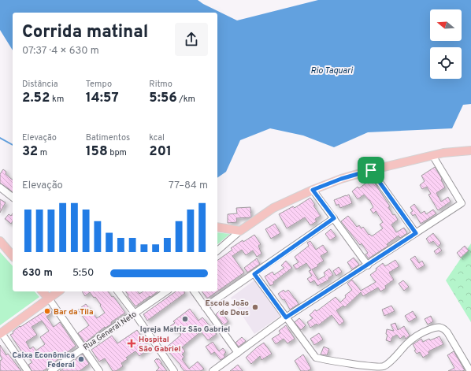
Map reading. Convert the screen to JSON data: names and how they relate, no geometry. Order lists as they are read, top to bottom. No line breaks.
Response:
{"streets":{"street":["Rua General Neto"]},"water":["Rio Taquari"],"places":{"other":["Escola João de Deus","Bar da Tila","Igreja Matriz São Gabriel","Caixa Econômica Federal"],"health":["Hospital São Gabriel"]},"north":"left","page":{"heading":["Corrida matinal","07:37 · 4 × 630 m"],"stats":[["Distância","2.52 km"],["Tempo","14:57"],["Ritmo","5:56 /km"],["Elevação","32 m"],["Batimentos","158 bpm"],["kcal","201"]],"chart":["Elevação","77–84 m"],"list":[{"name":"630 m","note":"5:50"}]}}
